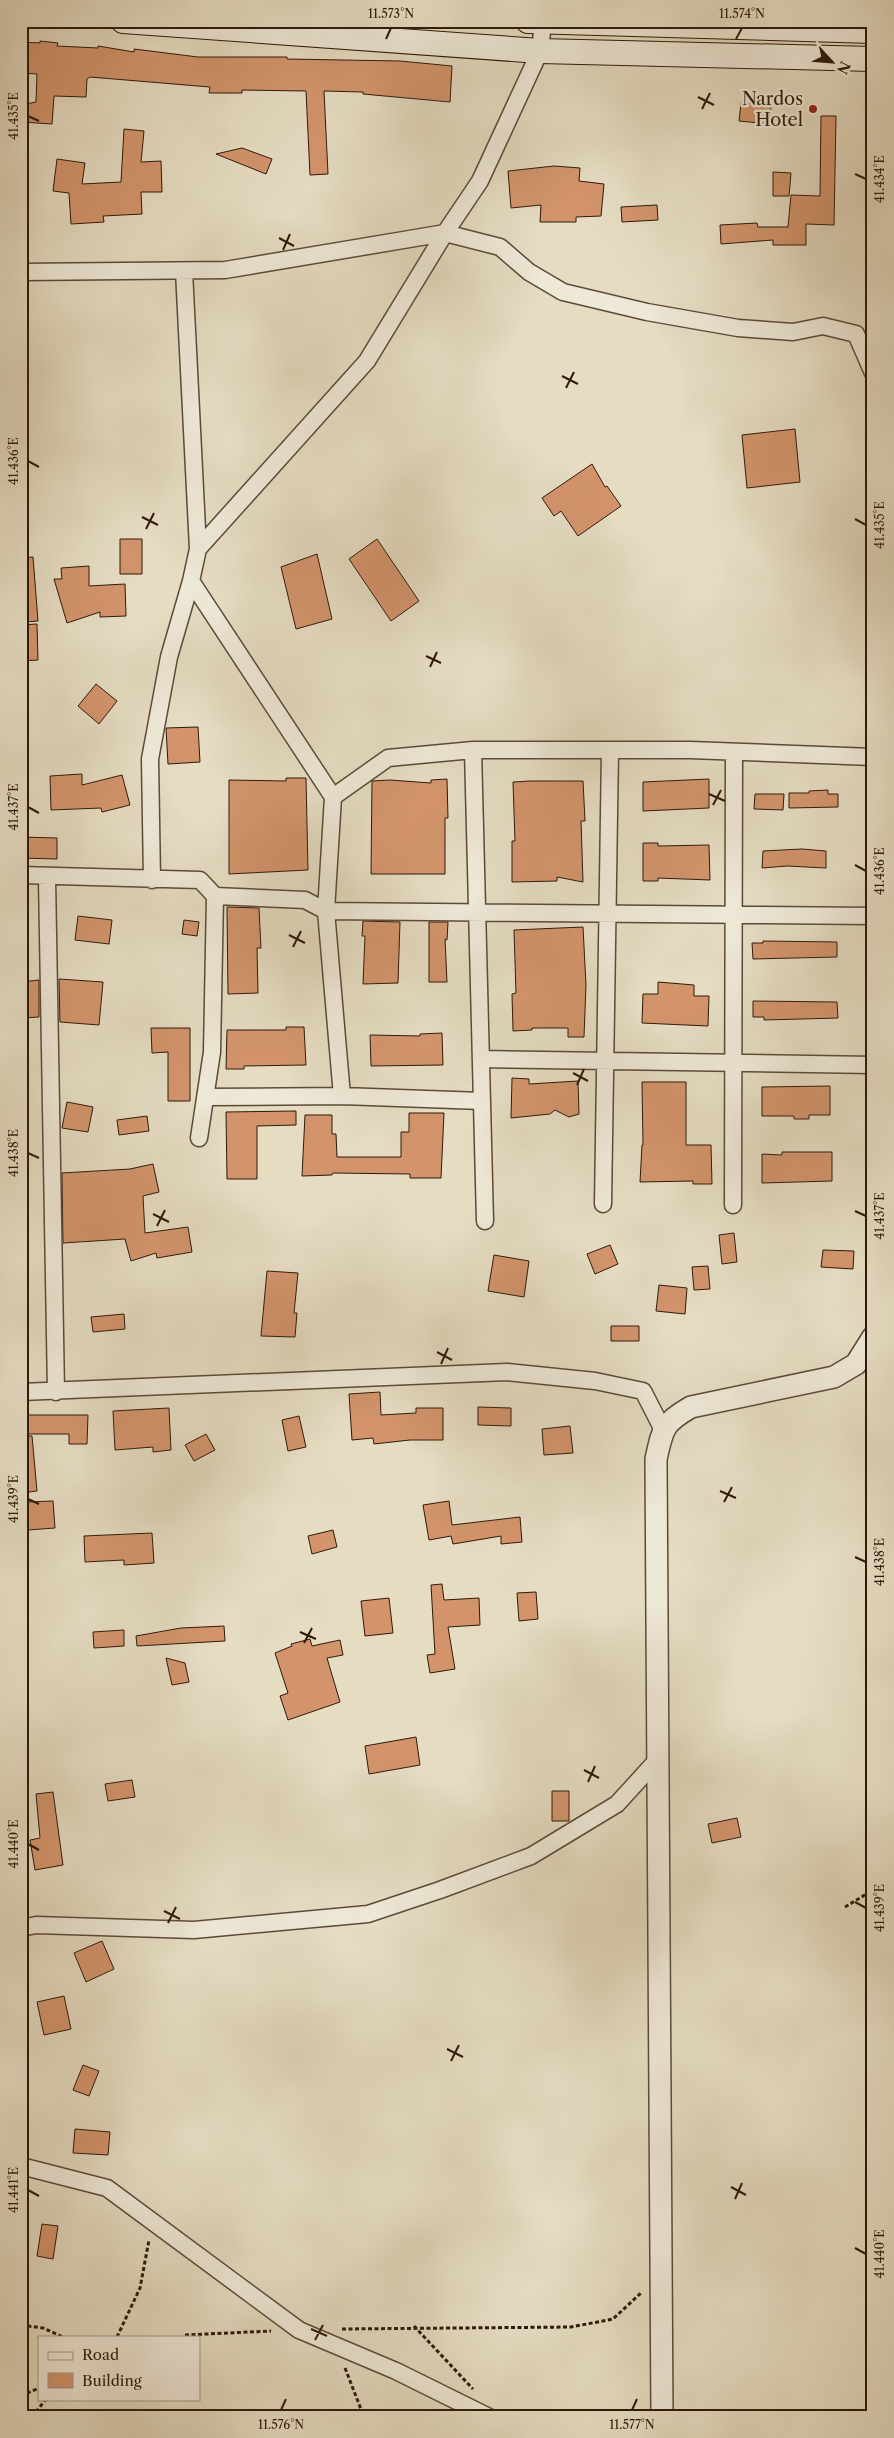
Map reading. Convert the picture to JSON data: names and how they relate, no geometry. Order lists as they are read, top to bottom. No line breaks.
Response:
{"places":["Nardos Hotel"],"legend":["Road","Building"],"north":"bottom right","coordinates":["11.573°N","11.574°N","41.435°E","41.434°E","41.436°E","41.437°E","41.438°E","41.439°E","41.440°E","41.441°E","11.576°N","11.577°N"]}
